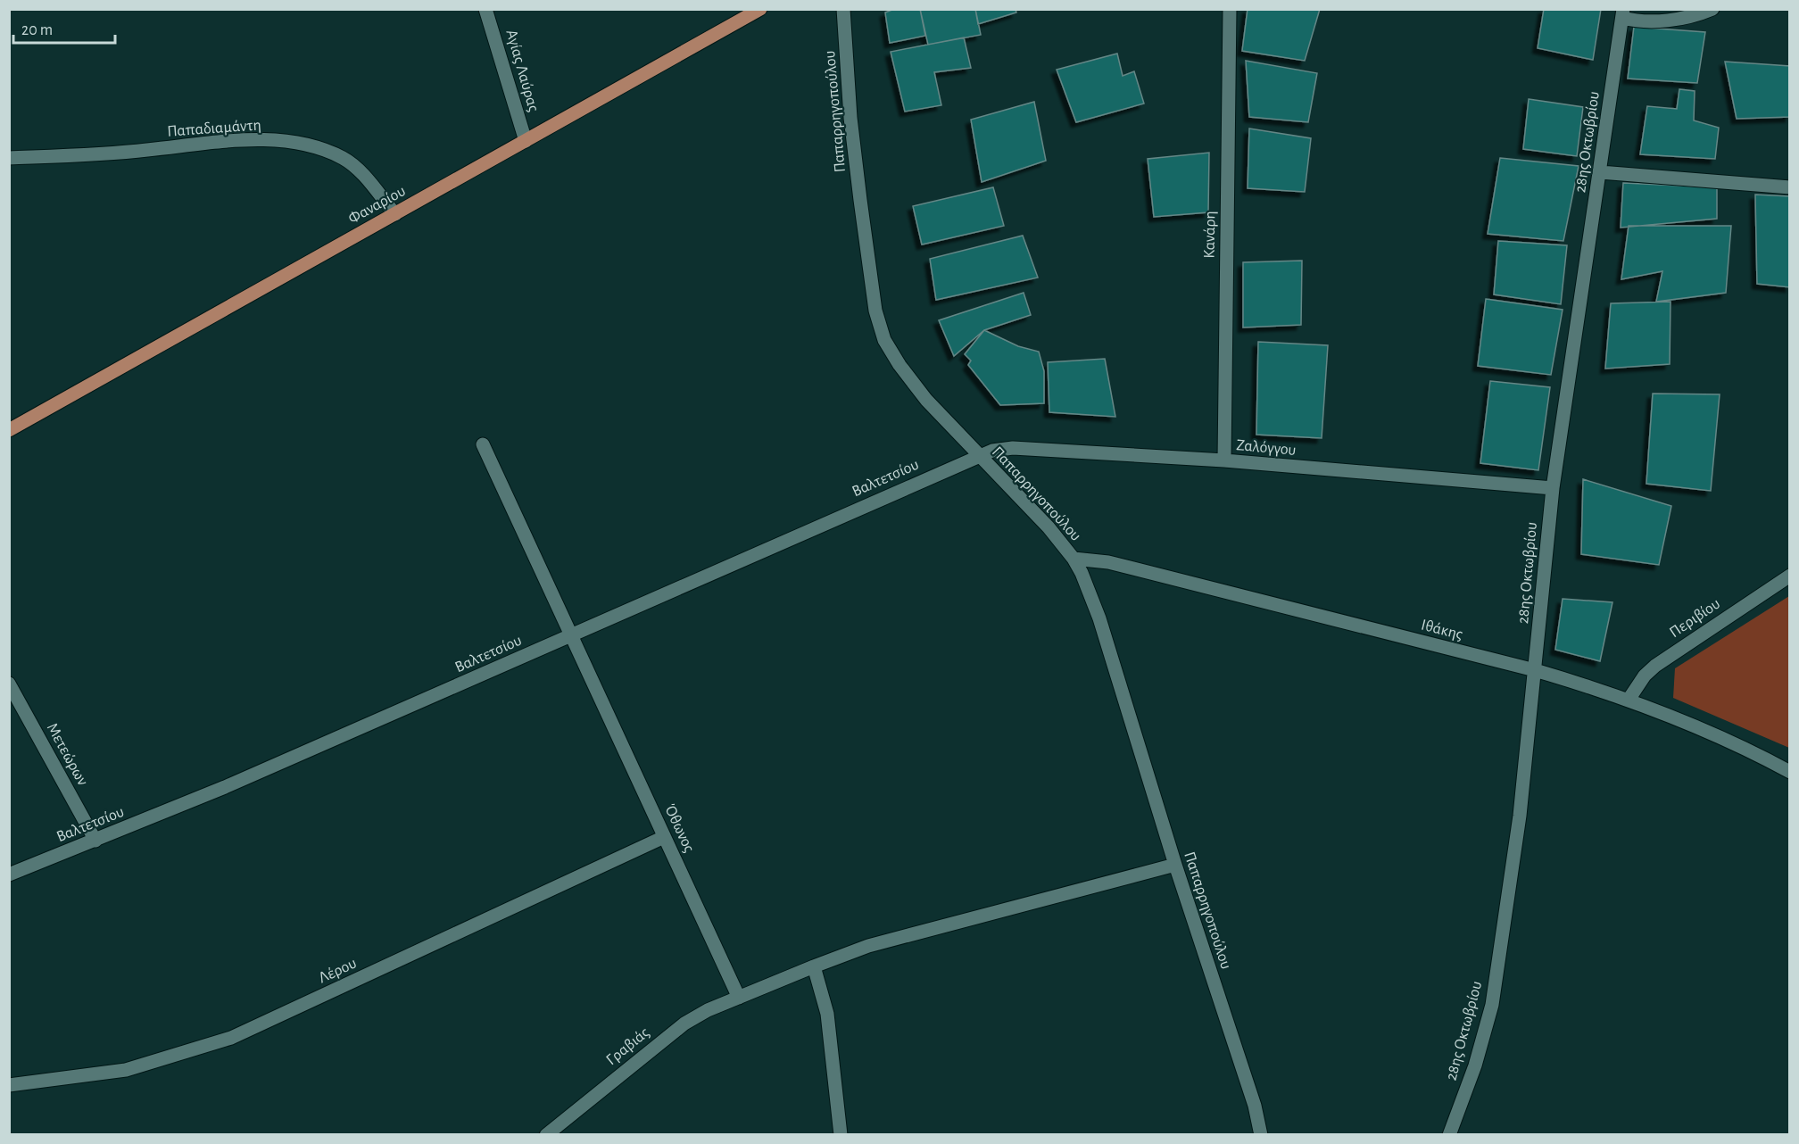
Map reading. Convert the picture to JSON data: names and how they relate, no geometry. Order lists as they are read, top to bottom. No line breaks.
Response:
{"streets":{"main road":["Φαναρίου"],"street":["Αγίας Λαύρας","Παπαρρηγοπούλου","Παπαδιαμάντη","28ης Οκτωβρίου","Κανάρη","Ζαλόγγου","Βαλτετσίου","Περιβίου","Ιθάκης","Μετεώρων","Όθωνος","Λέρου","Γραβιάς"]},"crossings":[["Αγίας Λαύρας","Φαναρίου"],["Παπαρρηγοπούλου","Ζαλόγγου"],["Παπαρρηγοπούλου","Βαλτετσίου"],["Παπαρρηγοπούλου","Ιθάκης"],["Παπαδιαμάντη","Φαναρίου"],["28ης Οκτωβρίου","Ζαλόγγου"],["28ης Οκτωβρίου","Ιθάκης"],["Κανάρη","Ζαλόγγου"],["Ζαλόγγου","Βαλτετσίου"],["Βαλτετσίου","Μετεώρων"],["Βαλτετσίου","Όθωνος"],["Περιβίου","Ιθάκης"],["Όθωνος","Λέρου"],["Όθωνος","Γραβιάς"]],"scale_bar":"20 m"}
